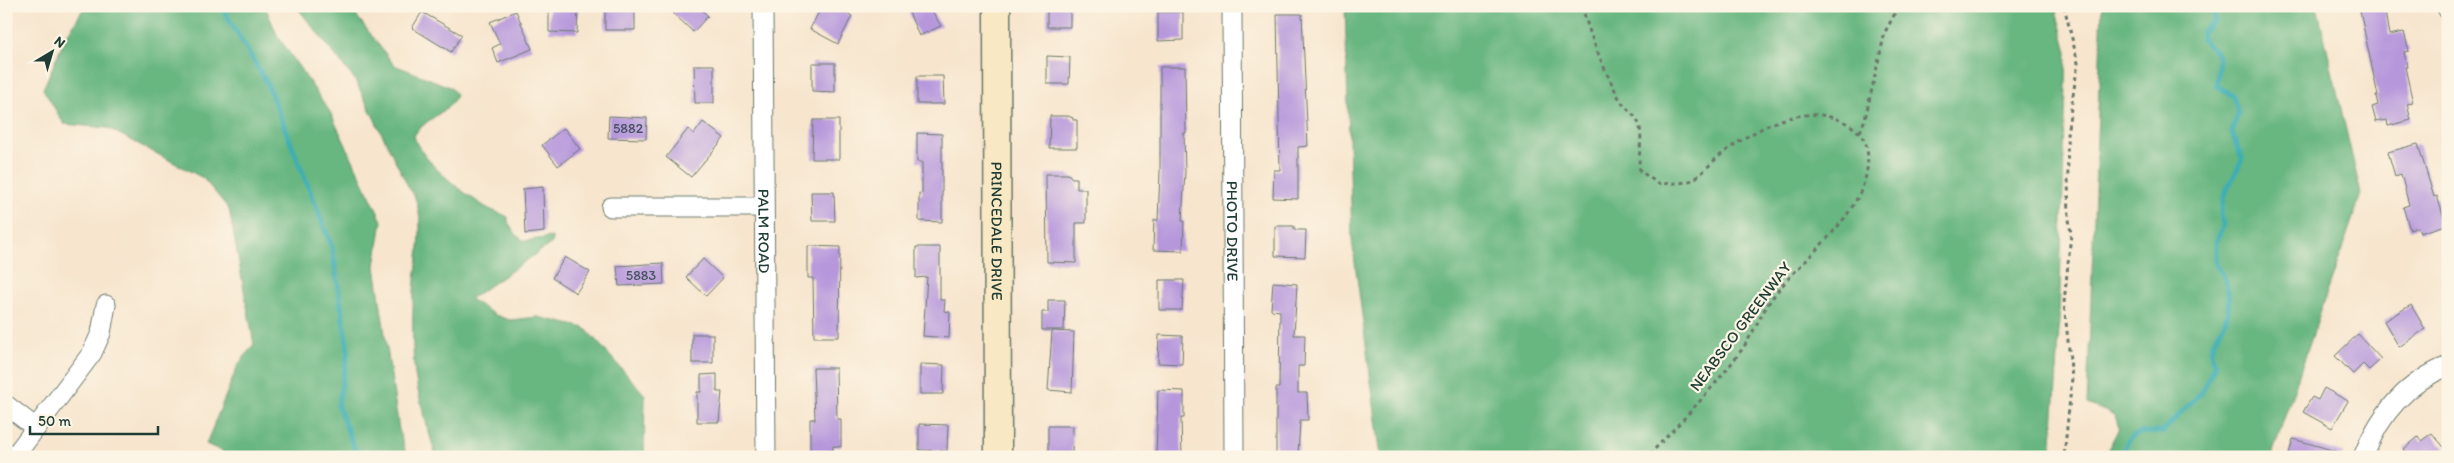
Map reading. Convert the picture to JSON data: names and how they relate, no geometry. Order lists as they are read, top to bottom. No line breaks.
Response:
{"streets":{"street":["PALM ROAD","PRINCEDALE DRIVE","PHOTO DRIVE"],"path":["NEABSCO GREENWAY"]},"house_numbers":["5882","5883"],"scale_bar":"50 m","north":"top right"}
